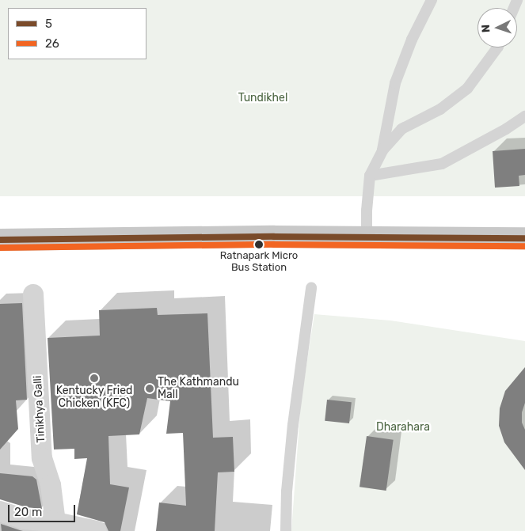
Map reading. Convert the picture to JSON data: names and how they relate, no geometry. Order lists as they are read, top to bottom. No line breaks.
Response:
{"streets":{"street":["Tinikhya Galli"]},"parks":["Tundikhel","Dharahara"],"places":["Ratnapark Micro Bus Station","Kentucky Fried Chicken (KFC)","The Kathmandu Mall"],"lines":["transit line 5","transit line 26"],"legend":["5","26"],"scale_bar":"20 m","north":"left"}
